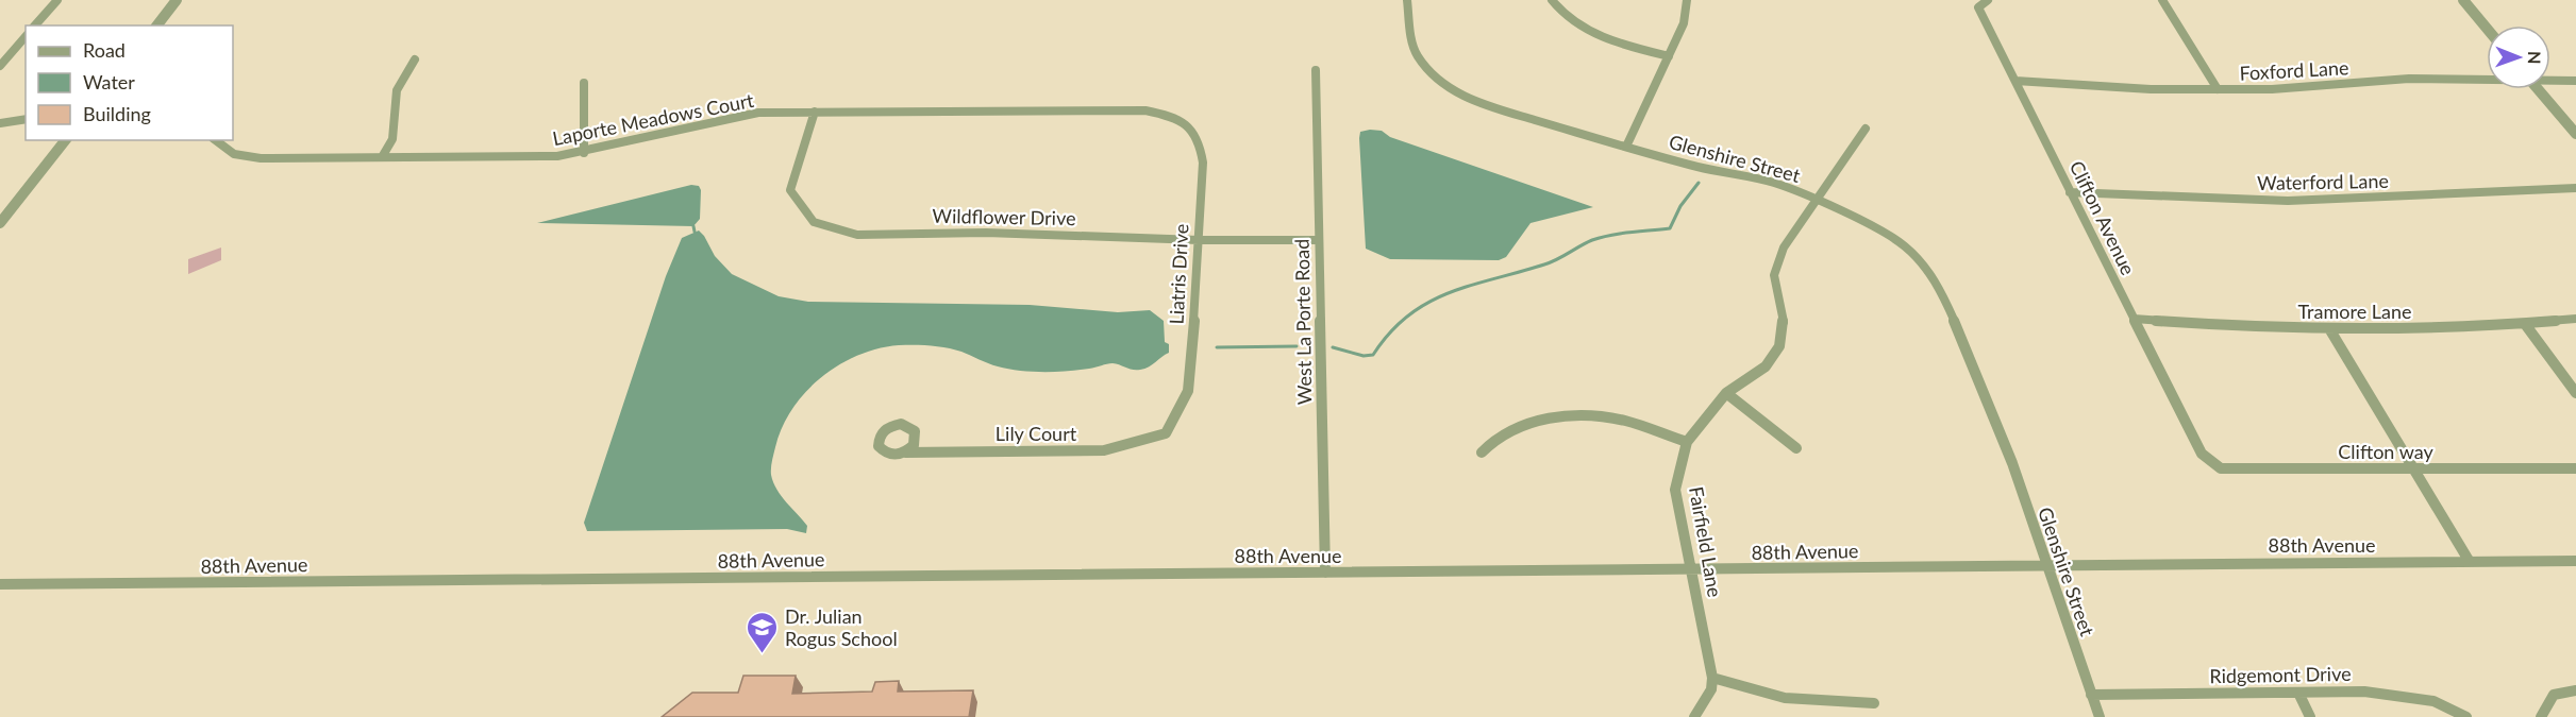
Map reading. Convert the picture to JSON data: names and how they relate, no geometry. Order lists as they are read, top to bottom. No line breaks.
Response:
{"streets":{"street":["Foxford Lane","Laporte Meadows Court","Glenshire Street","Waterford Lane","Wildflower Drive","Clifton Avenue","Liatris Drive","Tramore Lane","West La Porte Road","Lily Court","Clifton way","Fairfield Lane","88th Avenue","Ridgemont Drive"]},"crossings":[["Foxford Lane","Clifton Avenue"],["Laporte Meadows Court","Wildflower Drive"],["Laporte Meadows Court","Liatris Drive"],["Glenshire Street","Fairfield Lane"],["Glenshire Street","88th Avenue"],["Glenshire Street","Ridgemont Drive"],["Waterford Lane","Clifton Avenue"],["Wildflower Drive","Liatris Drive"],["Wildflower Drive","West La Porte Road"],["Clifton Avenue","Tramore Lane"],["Clifton Avenue","Clifton way"],["Liatris Drive","Lily Court"],["West La Porte Road","88th Avenue"],["Fairfield Lane","88th Avenue"]],"places":{"school or university":["Dr. Julian Rogus School"]},"legend":["Road","Water","Building"],"north":"right"}
